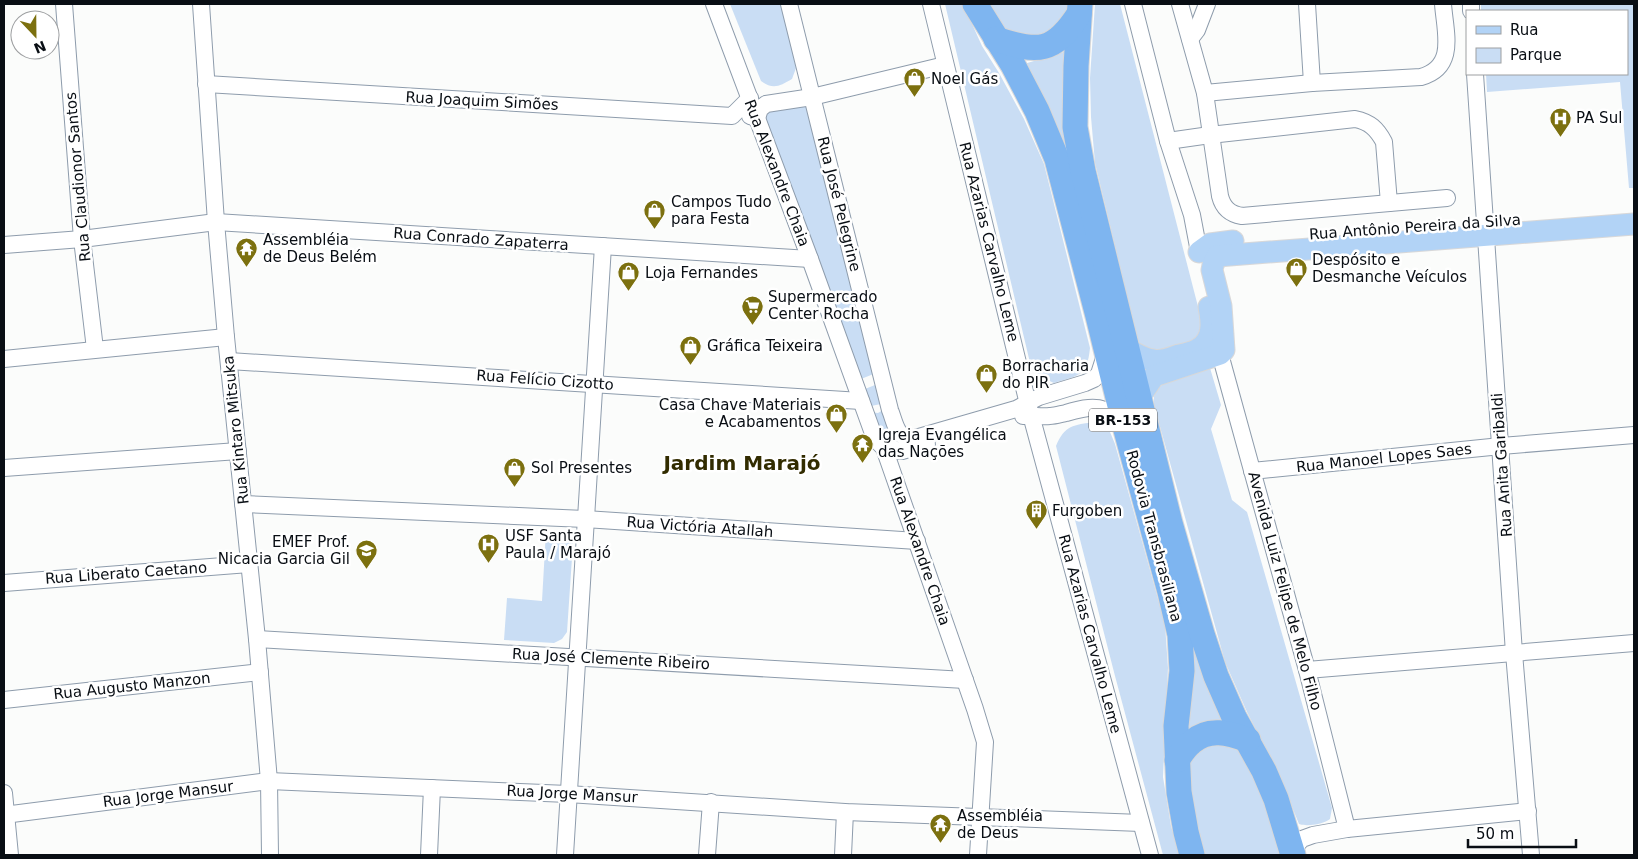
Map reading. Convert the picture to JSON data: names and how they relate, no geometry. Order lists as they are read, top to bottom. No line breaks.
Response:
{"streets":{"highway":["BR-153","Rodovia Transbrasiliana"],"main road":["Rua Antônio Pereira da Silva"],"street":["Rua Joaquim Simões","Rua Alexandre Chaia","Rua Claudionor Santos","Rua José Pelegrine","Rua Conrado Zapaterra","Rua Azarias Carvalho Leme","Rua Felício Cizotto","Rua Kintaro Mitsuka","Rua Manoel Lopes Saes","Rua Anita Garibaldi","Rua Victória Atallah","Rua Liberato Caetano","Avenida Luiz Felipe de Melo Filho","Rua José Clemente Ribeiro","Rua Augusto Manzon","Rua Jorge Mansur"]},"crossings":[["Rua Joaquim Simões","Rua Alexandre Chaia"],["Rua Joaquim Simões","Rua Kintaro Mitsuka"],["Rua Alexandre Chaia","Rua José Pelegrine"],["Rua Alexandre Chaia","Rua Conrado Zapaterra"],["Rua Alexandre Chaia","Rua Felício Cizotto"],["Rua Alexandre Chaia","Rua Victória Atallah"],["Rua Alexandre Chaia","Rua José Clemente Ribeiro"],["Rua Alexandre Chaia","Rua Jorge Mansur"],["Rua Claudionor Santos","Rua Conrado Zapaterra"],["Rua José Pelegrine","Rua Azarias Carvalho Leme"],["Rua José Pelegrine","Rua Felício Cizotto"],["Rua Antônio Pereira da Silva","Rua Anita Garibaldi"],["Rua Conrado Zapaterra","Rua Kintaro Mitsuka"],["Rua Azarias Carvalho Leme","Rua Jorge Mansur"],["Rua Felício Cizotto","Rua Kintaro Mitsuka"],["Rua Kintaro Mitsuka","Rua Victória Atallah"],["Rua Kintaro Mitsuka","Rua Liberato Caetano"],["Rua Kintaro Mitsuka","Rua José Clemente Ribeiro"],["Rua Kintaro Mitsuka","Rua Augusto Manzon"],["Rua Kintaro Mitsuka","Rua Jorge Mansur"],["Rua Manoel Lopes Saes","Rua Anita Garibaldi"],["Rua Manoel Lopes Saes","Avenida Luiz Felipe de Melo Filho"]],"districts":["Jardim Marajó"],"places":{"shop":["Noel Gás","Campos Tudo para Festa","Despósito e Desmanche Veículos","Loja Fernandes","Gráfica Teixeira","Borracharia do PIR","Casa Chave Materiais e Acabamentos","Sol Presentes"],"hospital":["PA Sul","USF Santa Paula / Marajó"],"temple":["Assembléia de Deus Belém","Igreja Evangélica das Nações","Assembléia de Deus"],"supermarket":["Supermercado Center Rocha"],"building":["Furgoben"],"school or university":["EMEF Prof. Nicacia Garcia Gil"]},"legend":["Rua","Parque"],"scale_bar":"50 m","north":"bottom"}
